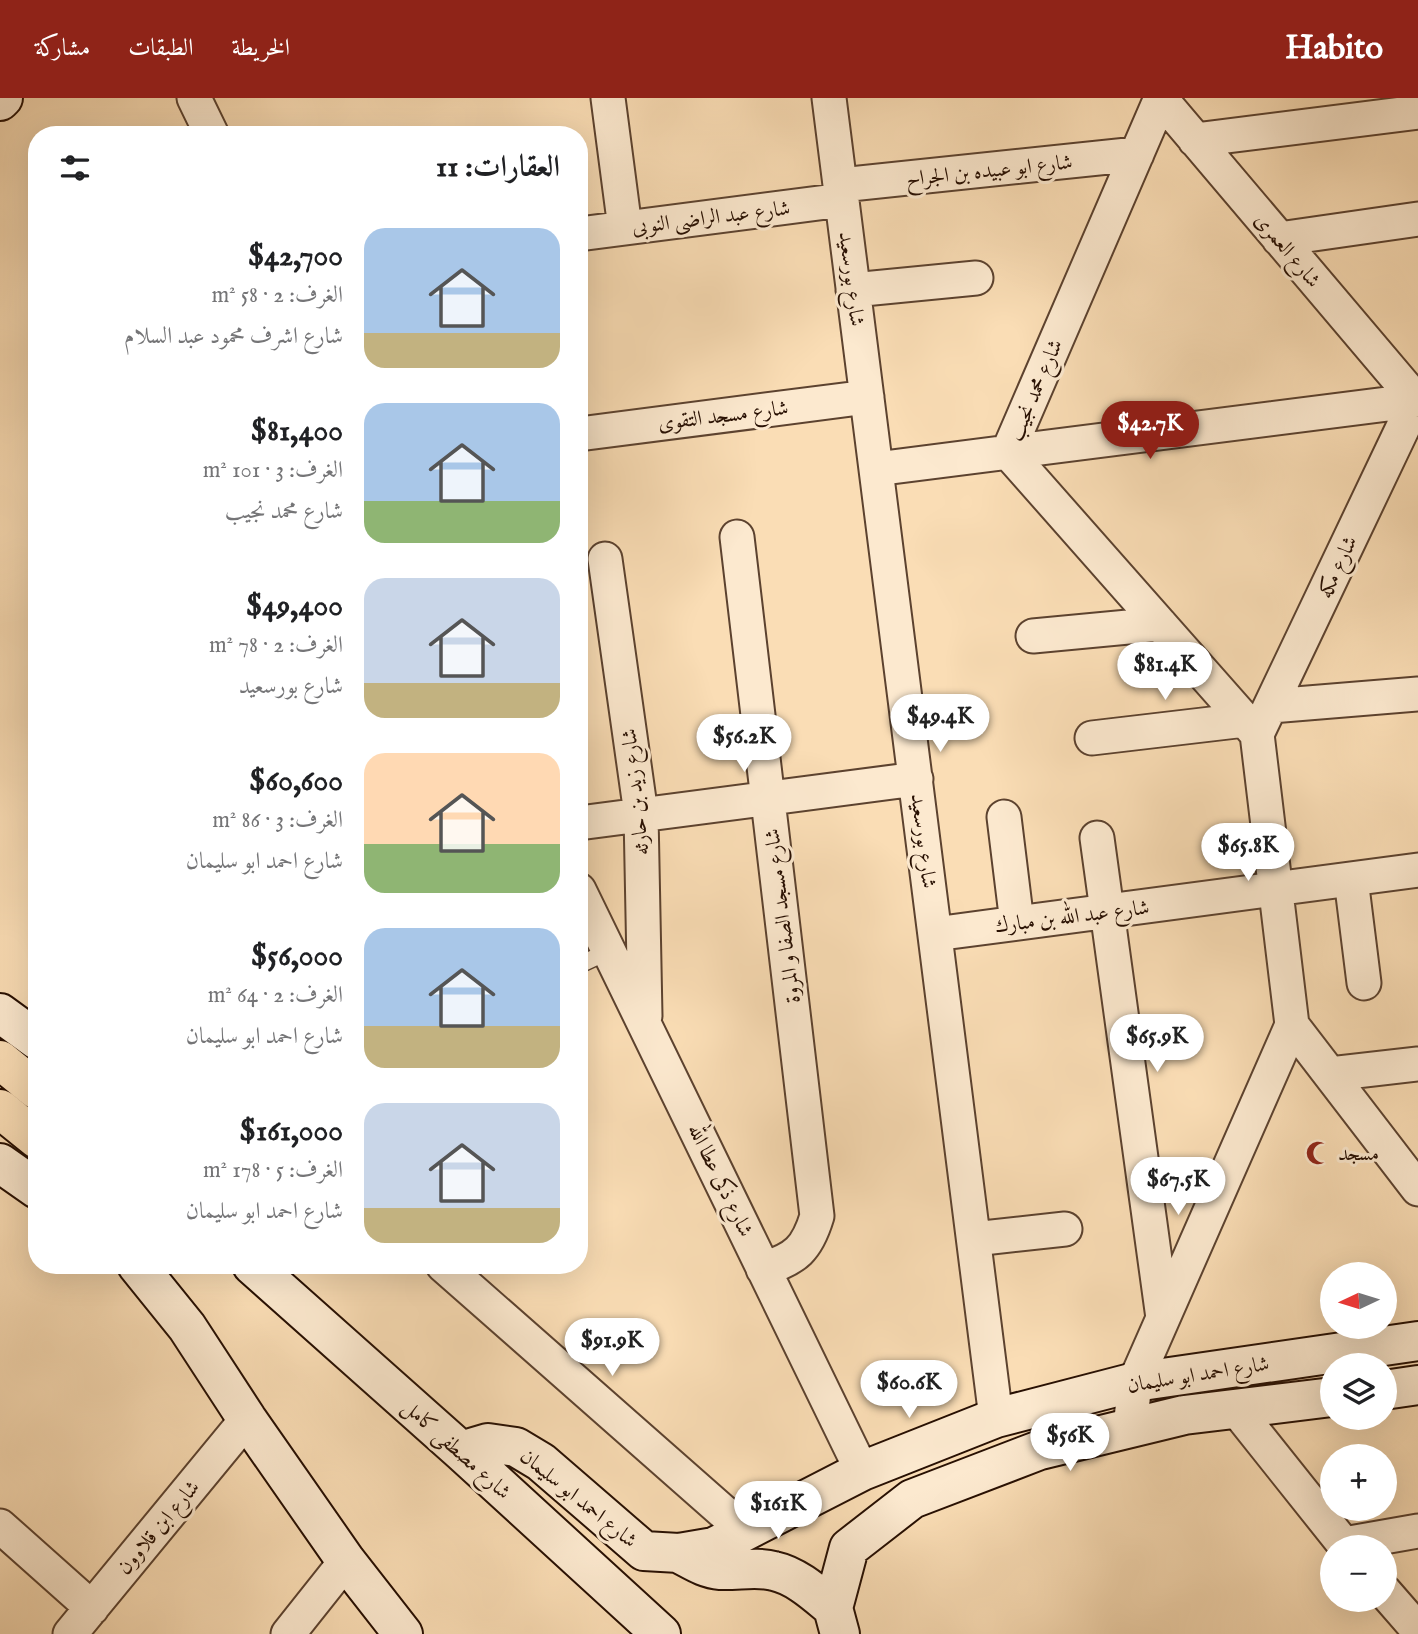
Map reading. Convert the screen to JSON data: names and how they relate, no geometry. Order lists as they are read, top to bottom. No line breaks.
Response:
{"streets":{"main road":["شارع احمد ابو سليمان","شارع مصطفى كامل"],"street":["شارع ابو عبيده بن الجراح","شارع عبد الراضى النوبى","شارع العمرى","شارع بورسعيد","شارع محمد نجيب","شارع مسجد التقوى","شارع مكه","شارع زيد بن حارثه","شارع مسجد الصفا و المروة","شارع عبد الله بن مبارك","شارع ذكى عطا الله","شارع ابن قلاوون"]},"crossings":[["شارع ابو عبيده بن الجراح","شارع عبد الراضى النوبى"],["شارع ابو عبيده بن الجراح","شارع بورسعيد"],["شارع ابو عبيده بن الجراح","شارع محمد نجيب"],["شارع عبد الراضى النوبى","شارع بورسعيد"],["شارع العمرى","شارع محمد نجيب"],["شارع العمرى","شارع مكه"],["شارع بورسعيد","شارع مسجد التقوى"],["شارع بورسعيد","شارع عبد الله بن مبارك"],["شارع بورسعيد","شارع احمد ابو سليمان"],["شارع محمد نجيب","شارع مكه"],["شارع زيد بن حارثه","شارع ذكى عطا الله"],["شارع مسجد الصفا و المروة","شارع ذكى عطا الله"],["شارع ذكى عطا الله","شارع احمد ابو سليمان"],["شارع احمد ابو سليمان","شارع مصطفى كامل"]],"places":{"mosque":["مسجد"]},"north":"left","page":{"header":"Habito","nav":["الخريطة","الطبقات","مشاركة"],"heading":"العقارات: 11","list":[{"name":"$42,700","note":"الغرف: 2 · 58 m² · شارع اشرف محمود عبد السلام"},{"name":"$81,400","note":"الغرف: 3 · 101 m² · شارع محمد نجيب"},{"name":"$49,400","note":"الغرف: 2 · 78 m² · شارع بورسعيد"},{"name":"$60,600","note":"الغرف: 3 · 86 m² · شارع احمد ابو سليمان"},{"name":"$56,000","note":"الغرف: 2 · 64 m² · شارع احمد ابو سليمان"},{"name":"$161,000","note":"الغرف: 5 · 178 m² · شارع احمد ابو سليمان"}],"price":["$42.7K","$81.4K","$49.4K","$56.2K","$65.8K","$65.9K","$67.5K","$91.9K","$60.6K","$56K","$161K"],"map_buttons":["+","−"]}}
